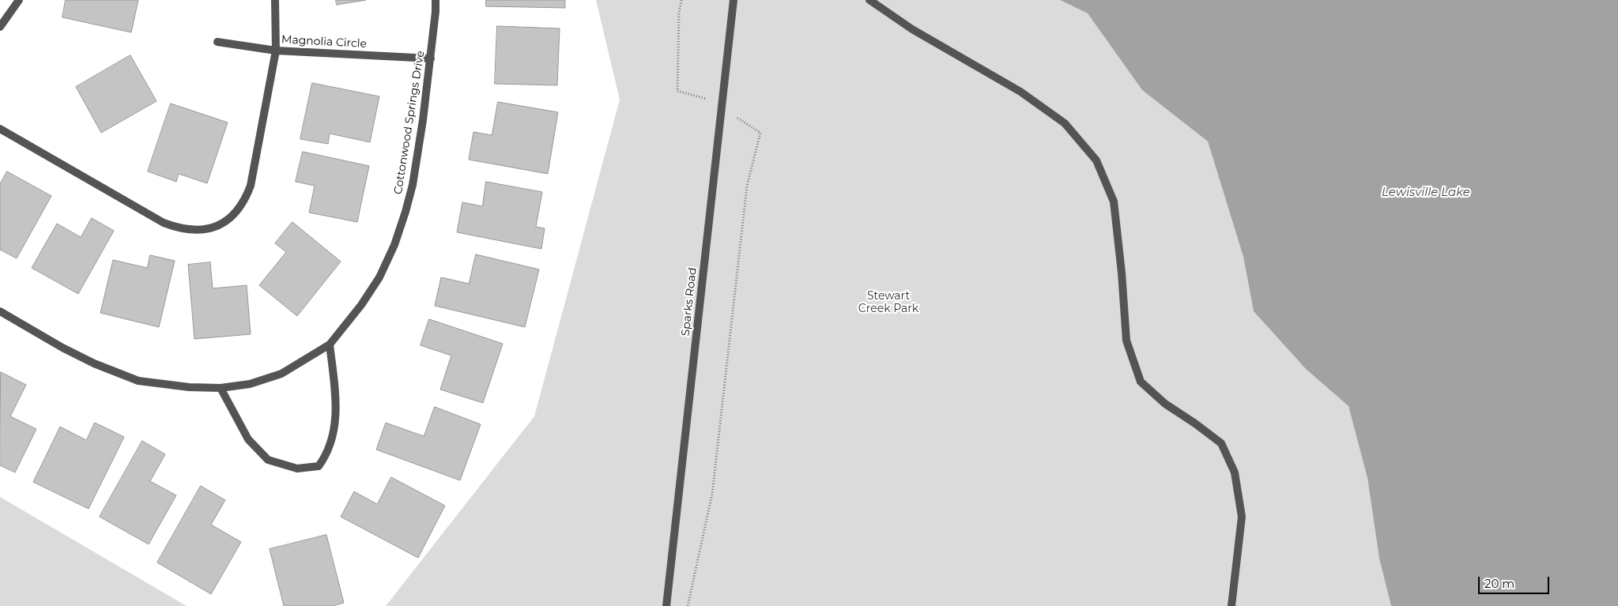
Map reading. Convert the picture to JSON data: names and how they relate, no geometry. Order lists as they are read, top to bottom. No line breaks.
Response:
{"streets":{"street":["Magnolia Circle","Cottonwood Springs Drive","Sparks Road"]},"crossings":[["Magnolia Circle","Cottonwood Springs Drive"]],"water":["Lewisville Lake"],"parks":["Stewart Creek Park"],"scale_bar":"20 m"}
